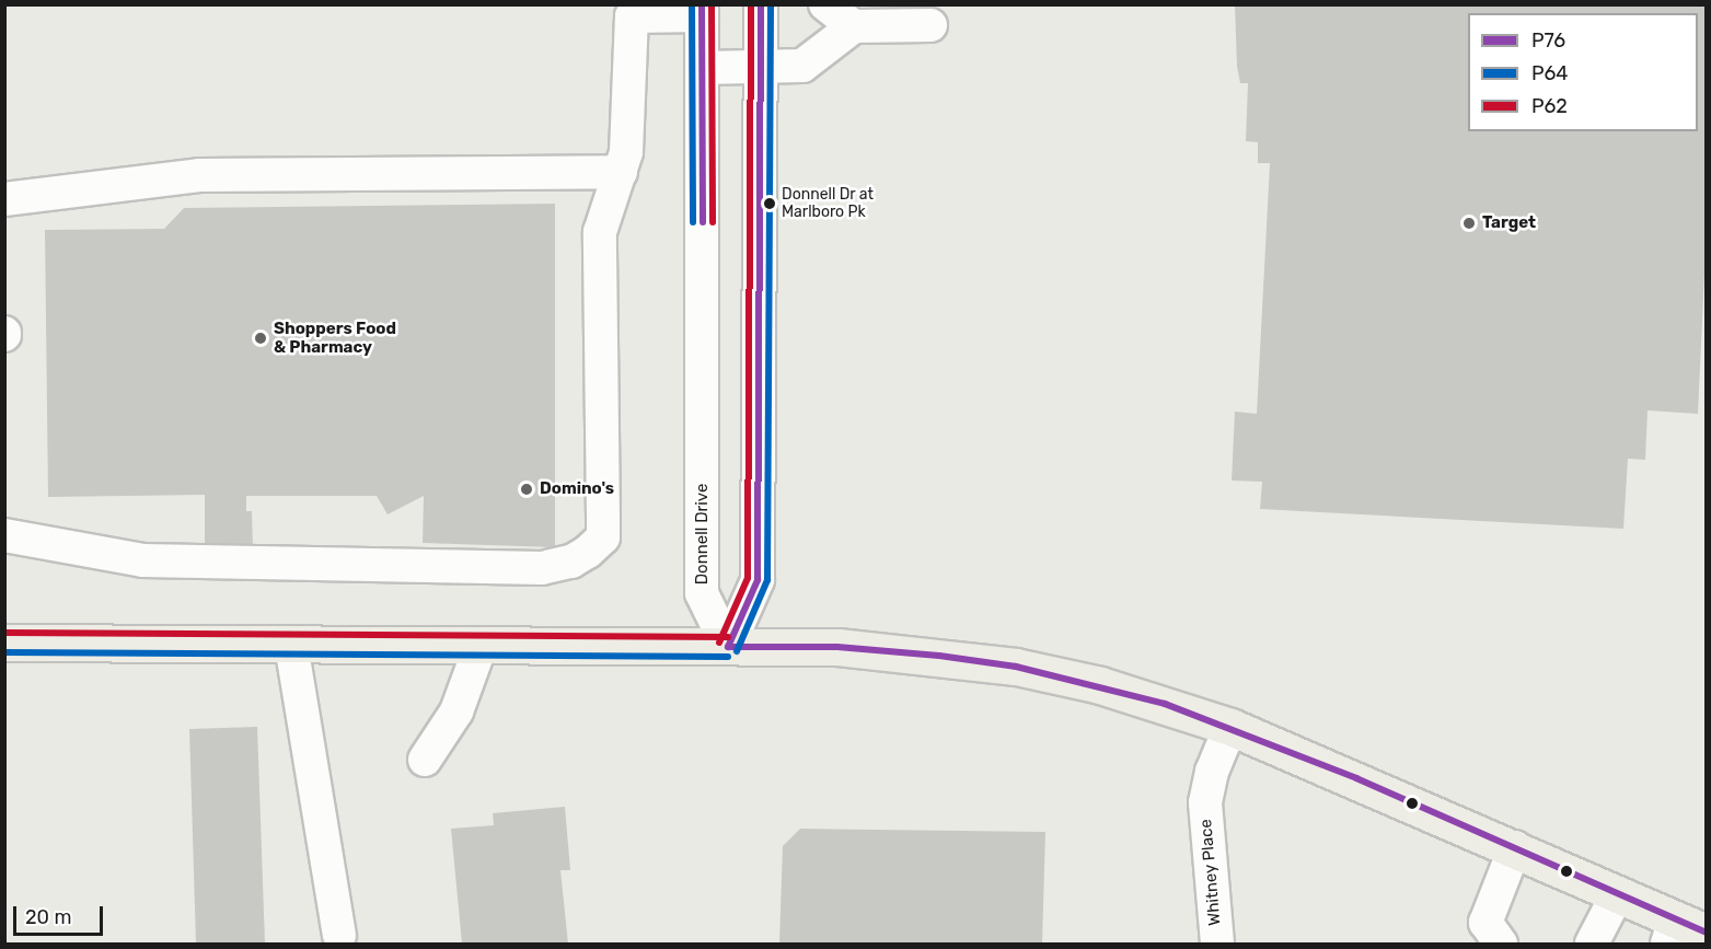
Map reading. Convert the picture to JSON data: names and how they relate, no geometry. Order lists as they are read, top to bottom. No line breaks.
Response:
{"streets":{"street":["Donnell Drive","Whitney Place"]},"places":["Donnell Dr at Marlboro Pk","Target","Shoppers Food & Pharmacy","Domino's"],"lines":["transit line P76","transit line P64","transit line P62"],"legend":["P76","P64","P62"],"scale_bar":"20 m"}
